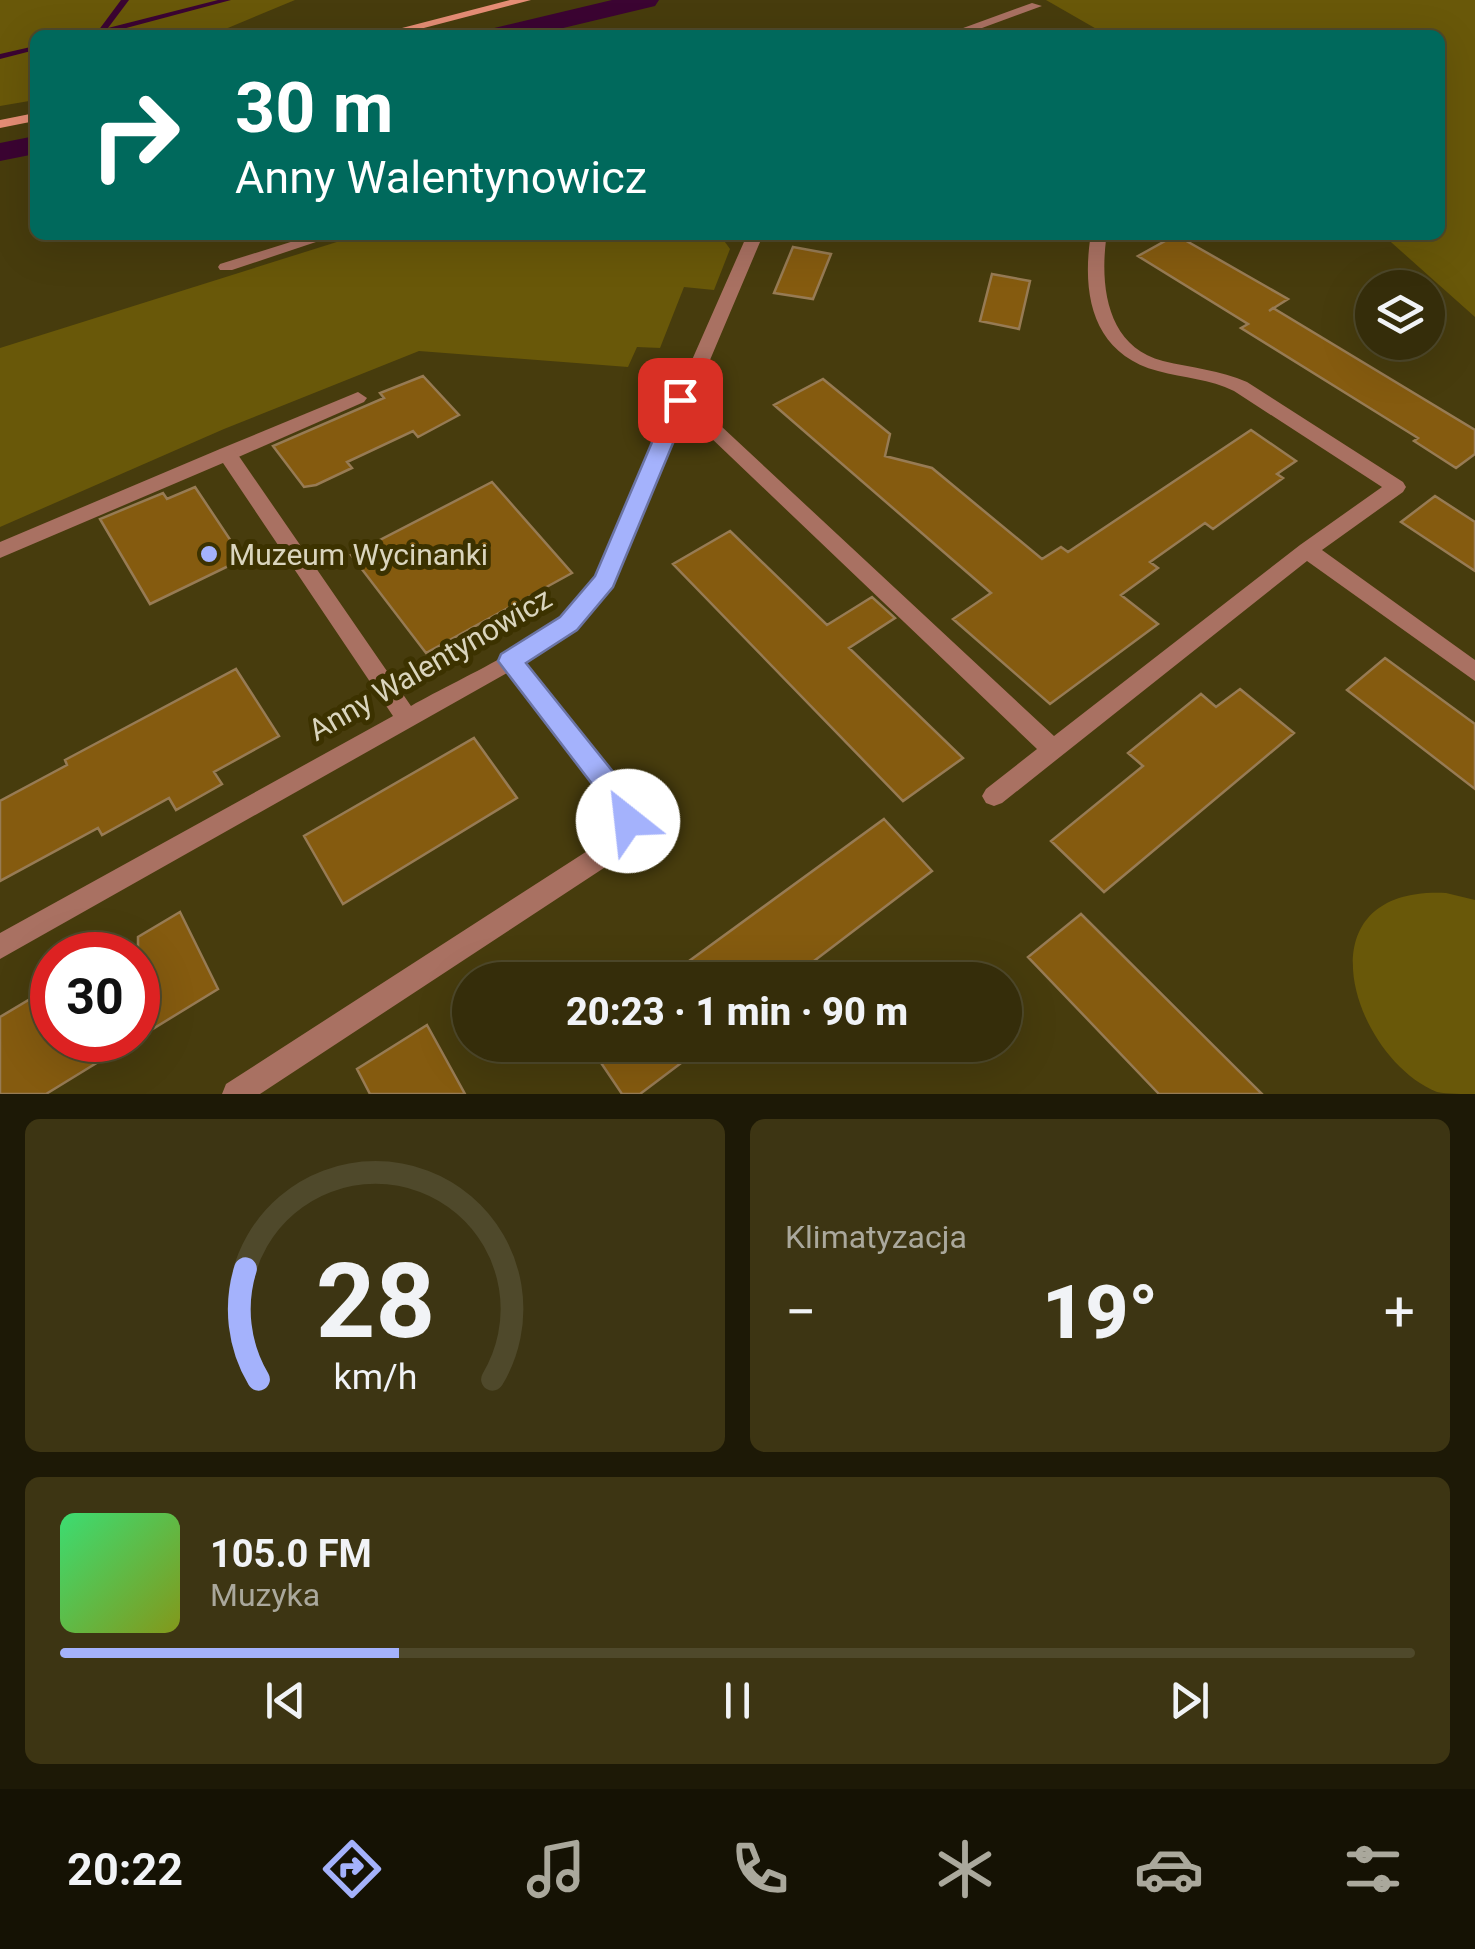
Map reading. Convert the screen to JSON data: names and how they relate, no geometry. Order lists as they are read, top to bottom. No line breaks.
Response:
{"streets":{"street":["Anny Walentynowicz"]},"places":["Muzeum Wycinanki"],"page":{"turn":["30 m","Anny Walentynowicz"],"limit":"30","trip":"20:23 · 1 min · 90 m","tile":"Klimatyzacja","heat":["−","19°","+"],"song":["105.0 FM","Muzyka"],"tabs":"20:22","gauge":["28","km/h"]}}
